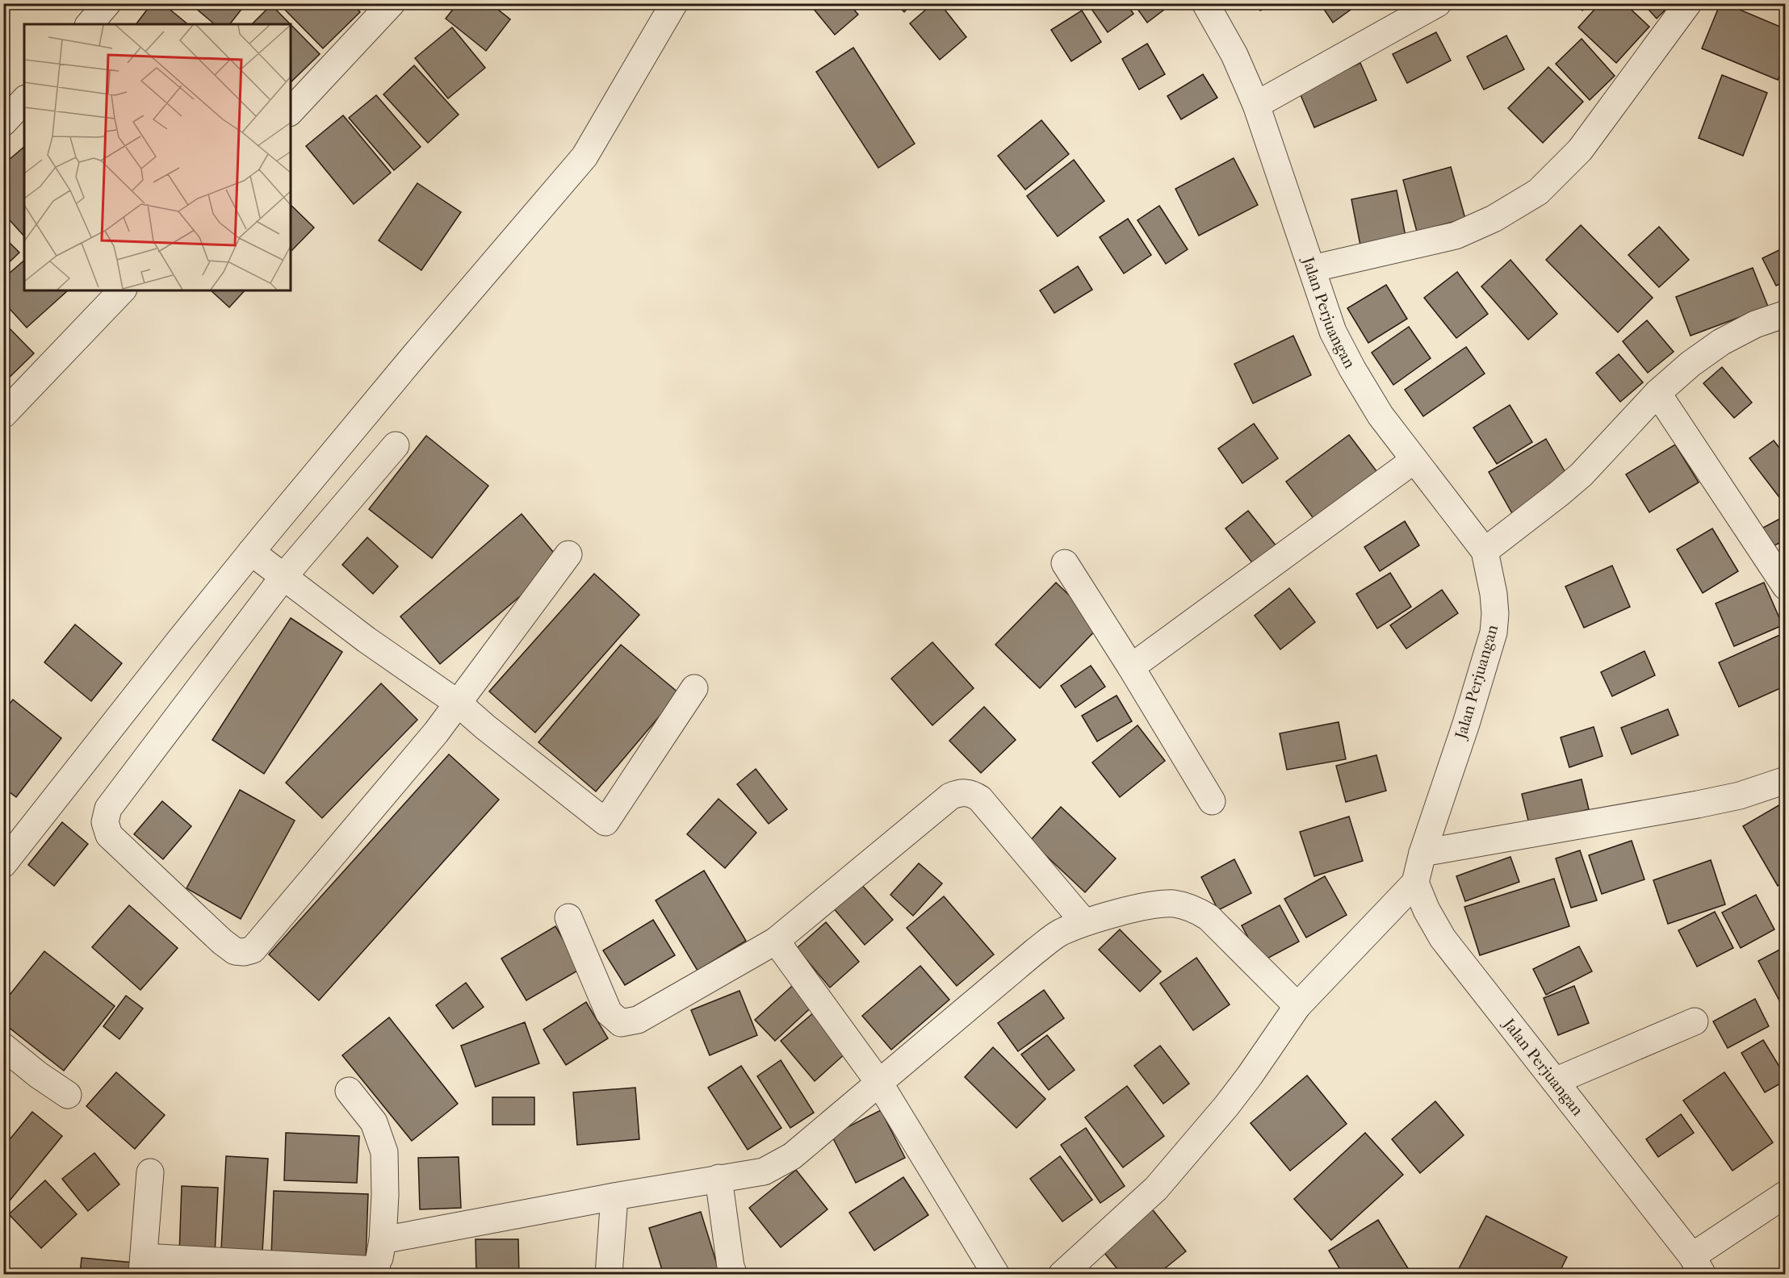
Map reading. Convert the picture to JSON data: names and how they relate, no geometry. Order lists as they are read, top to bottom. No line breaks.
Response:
{"streets":{"street":["Jalan Perjuangan"]}}
